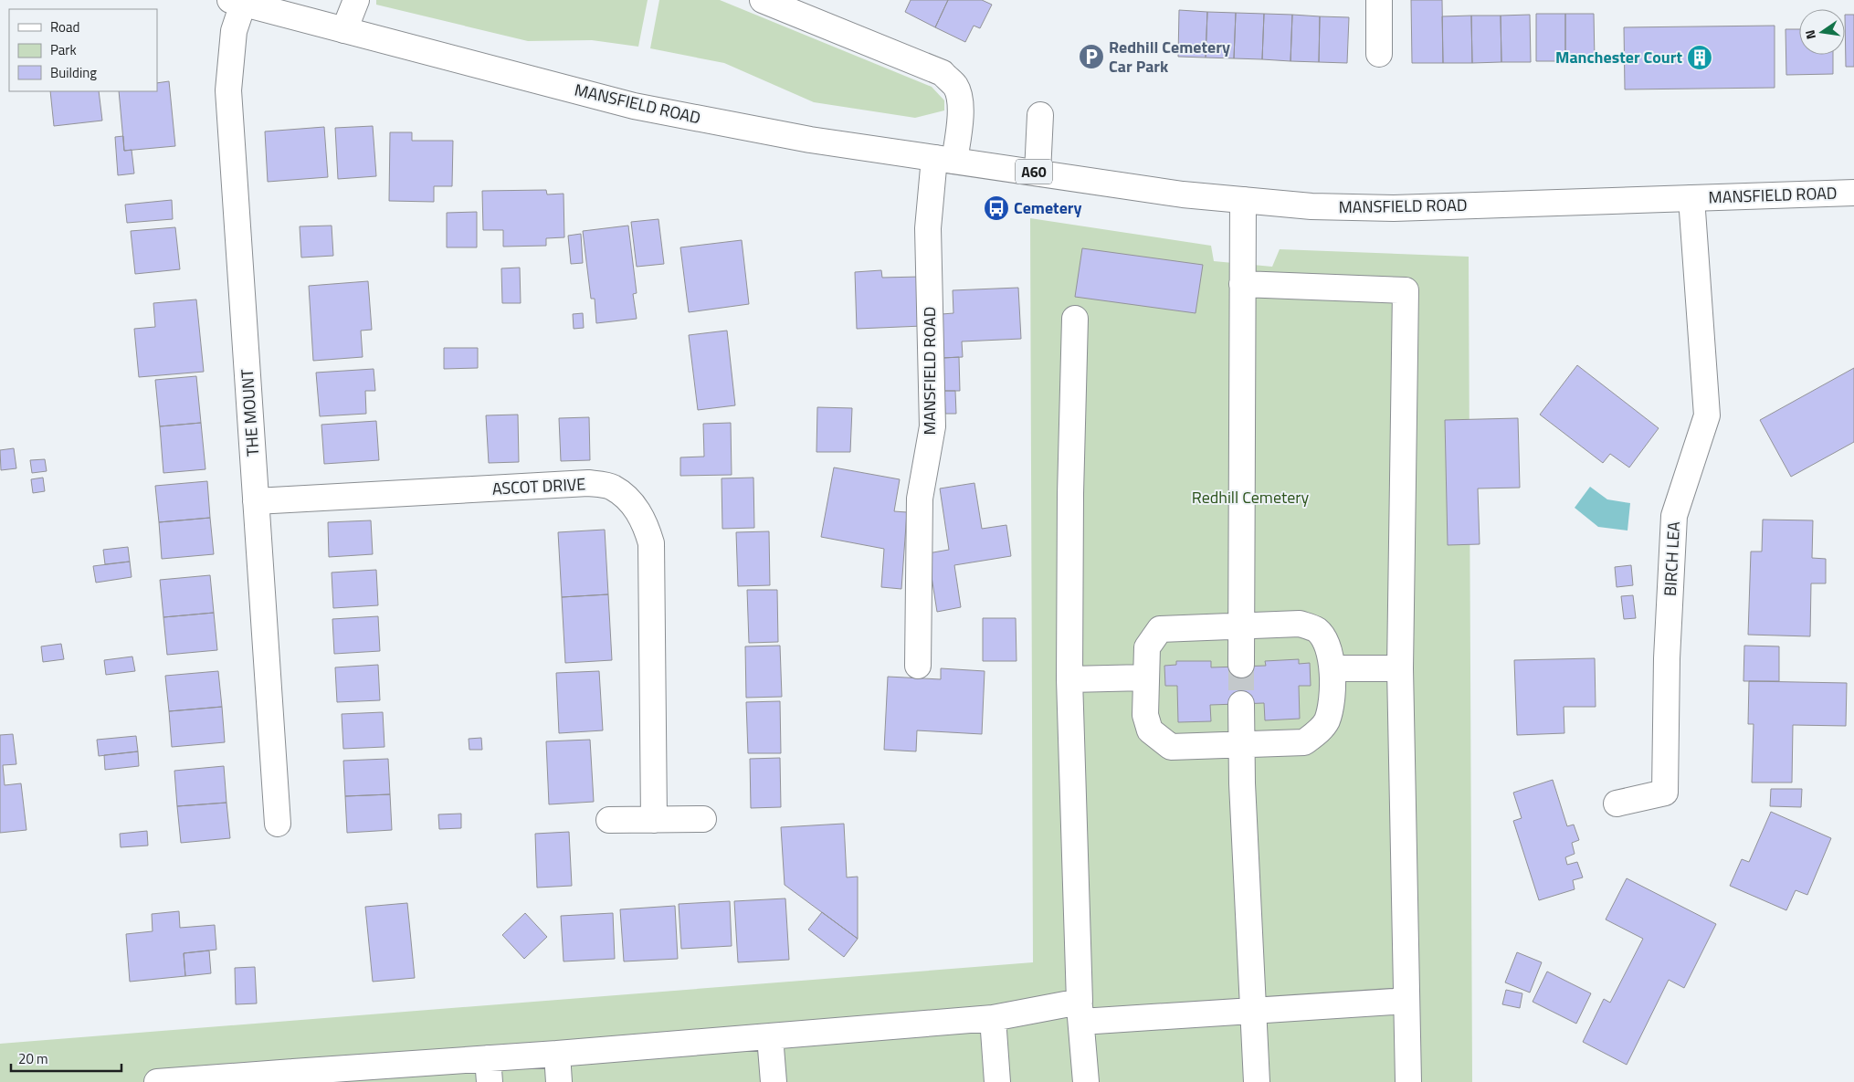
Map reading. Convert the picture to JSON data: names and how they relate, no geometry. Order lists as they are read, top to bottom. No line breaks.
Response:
{"streets":{"main road":["MANSFIELD ROAD","A60","THE MOUNT","ASCOT DRIVE","BIRCH LEA"]},"crossings":[["MANSFIELD ROAD","THE MOUNT"],["MANSFIELD ROAD","BIRCH LEA"],["THE MOUNT","ASCOT DRIVE"]],"parks":["Redhill Cemetery"],"places":{"parking":["Redhill Cemetery Car Park"],"building":["Manchester Court"],"bus stop":["Cemetery"]},"legend":["Road","Park","Building"],"scale_bar":"20 m","north":"left"}
